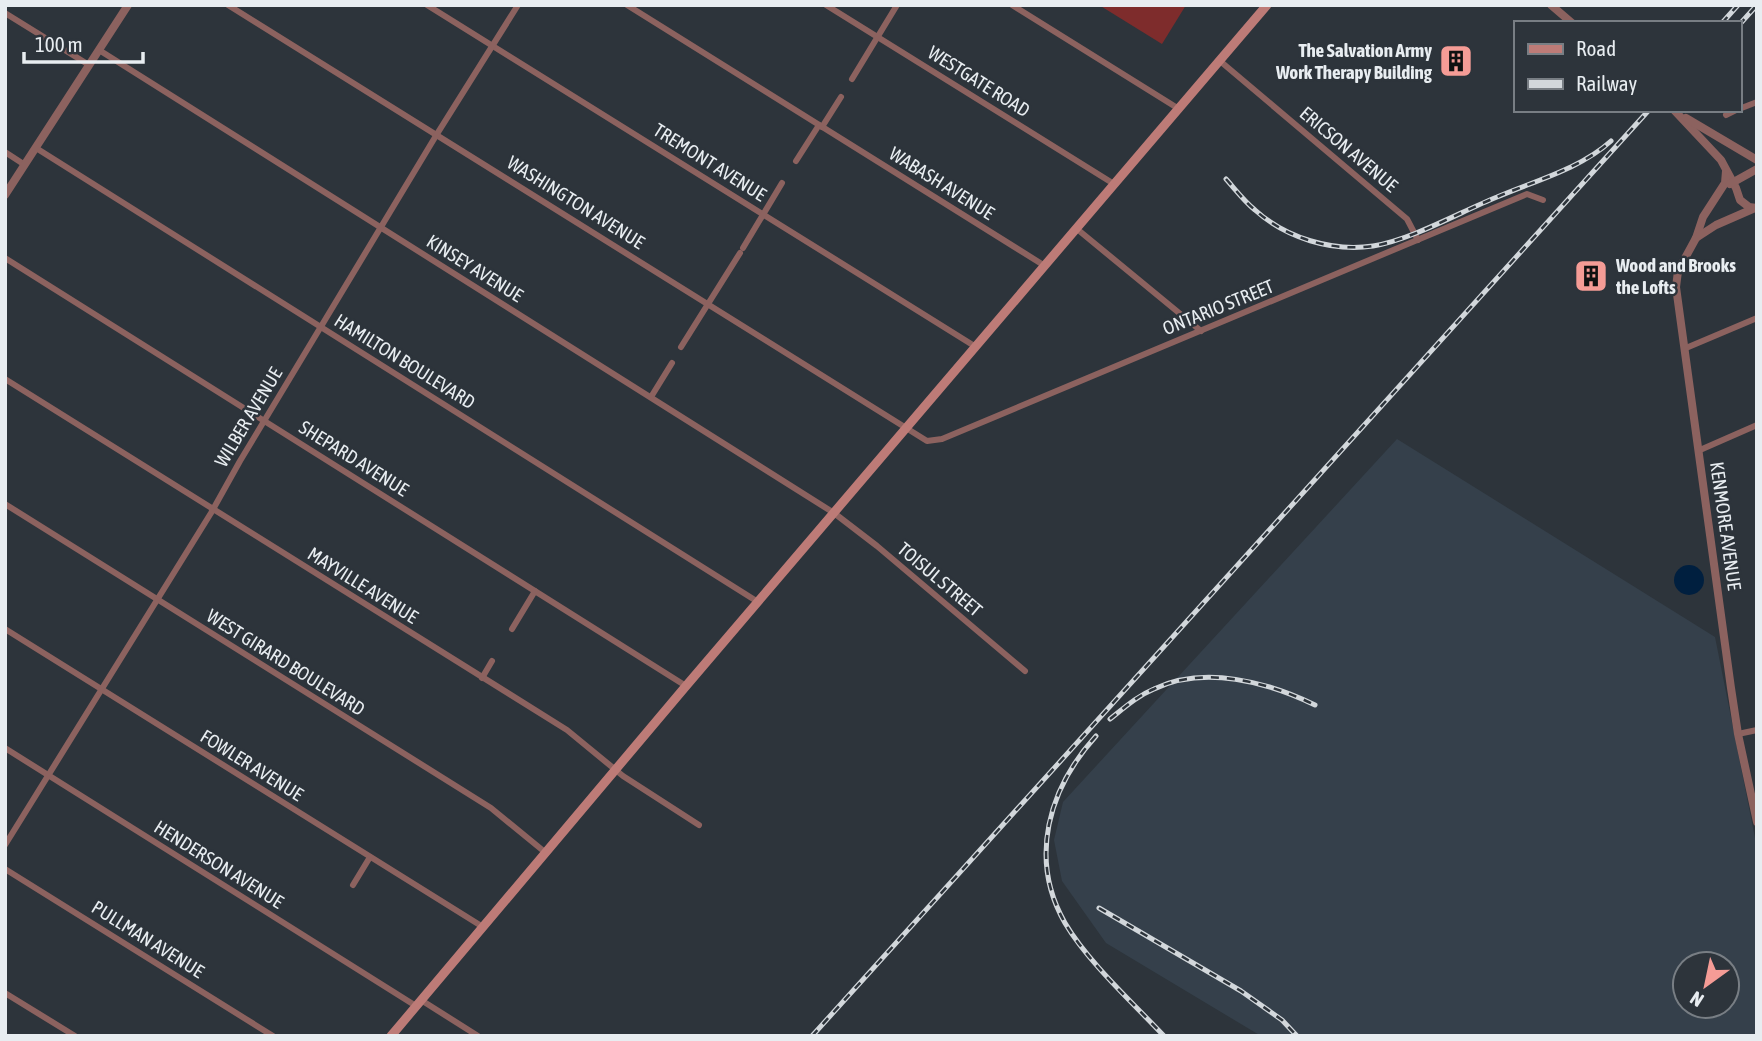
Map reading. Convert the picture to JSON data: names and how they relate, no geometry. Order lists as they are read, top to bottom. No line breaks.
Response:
{"streets":{"street":["WESTGATE ROAD","ERICSON AVENUE","TREMONT AVENUE","WABASH AVENUE","WASHINGTON AVENUE","KINSEY AVENUE","ONTARIO STREET","HAMILTON BOULEVARD","WILBER AVENUE","SHEPARD AVENUE","KENMORE AVENUE","TOISUL STREET","MAYVILLE AVENUE","WEST GIRARD BOULEVARD","FOWLER AVENUE","HENDERSON AVENUE","PULLMAN AVENUE"]},"crossings":[["ERICSON AVENUE","ONTARIO STREET"],["TREMONT AVENUE","WILBER AVENUE"],["WASHINGTON AVENUE","ONTARIO STREET"],["WASHINGTON AVENUE","WILBER AVENUE"],["KINSEY AVENUE","WILBER AVENUE"],["KINSEY AVENUE","TOISUL STREET"],["HAMILTON BOULEVARD","WILBER AVENUE"],["WILBER AVENUE","SHEPARD AVENUE"],["WILBER AVENUE","MAYVILLE AVENUE"],["WILBER AVENUE","WEST GIRARD BOULEVARD"],["WILBER AVENUE","FOWLER AVENUE"],["WILBER AVENUE","HENDERSON AVENUE"]],"places":{"building":["The Salvation Army Work Therapy Building","Wood and Brooks the Lofts"]},"legend":["Road","Railway"],"scale_bar":"100 m","north":"bottom left"}
